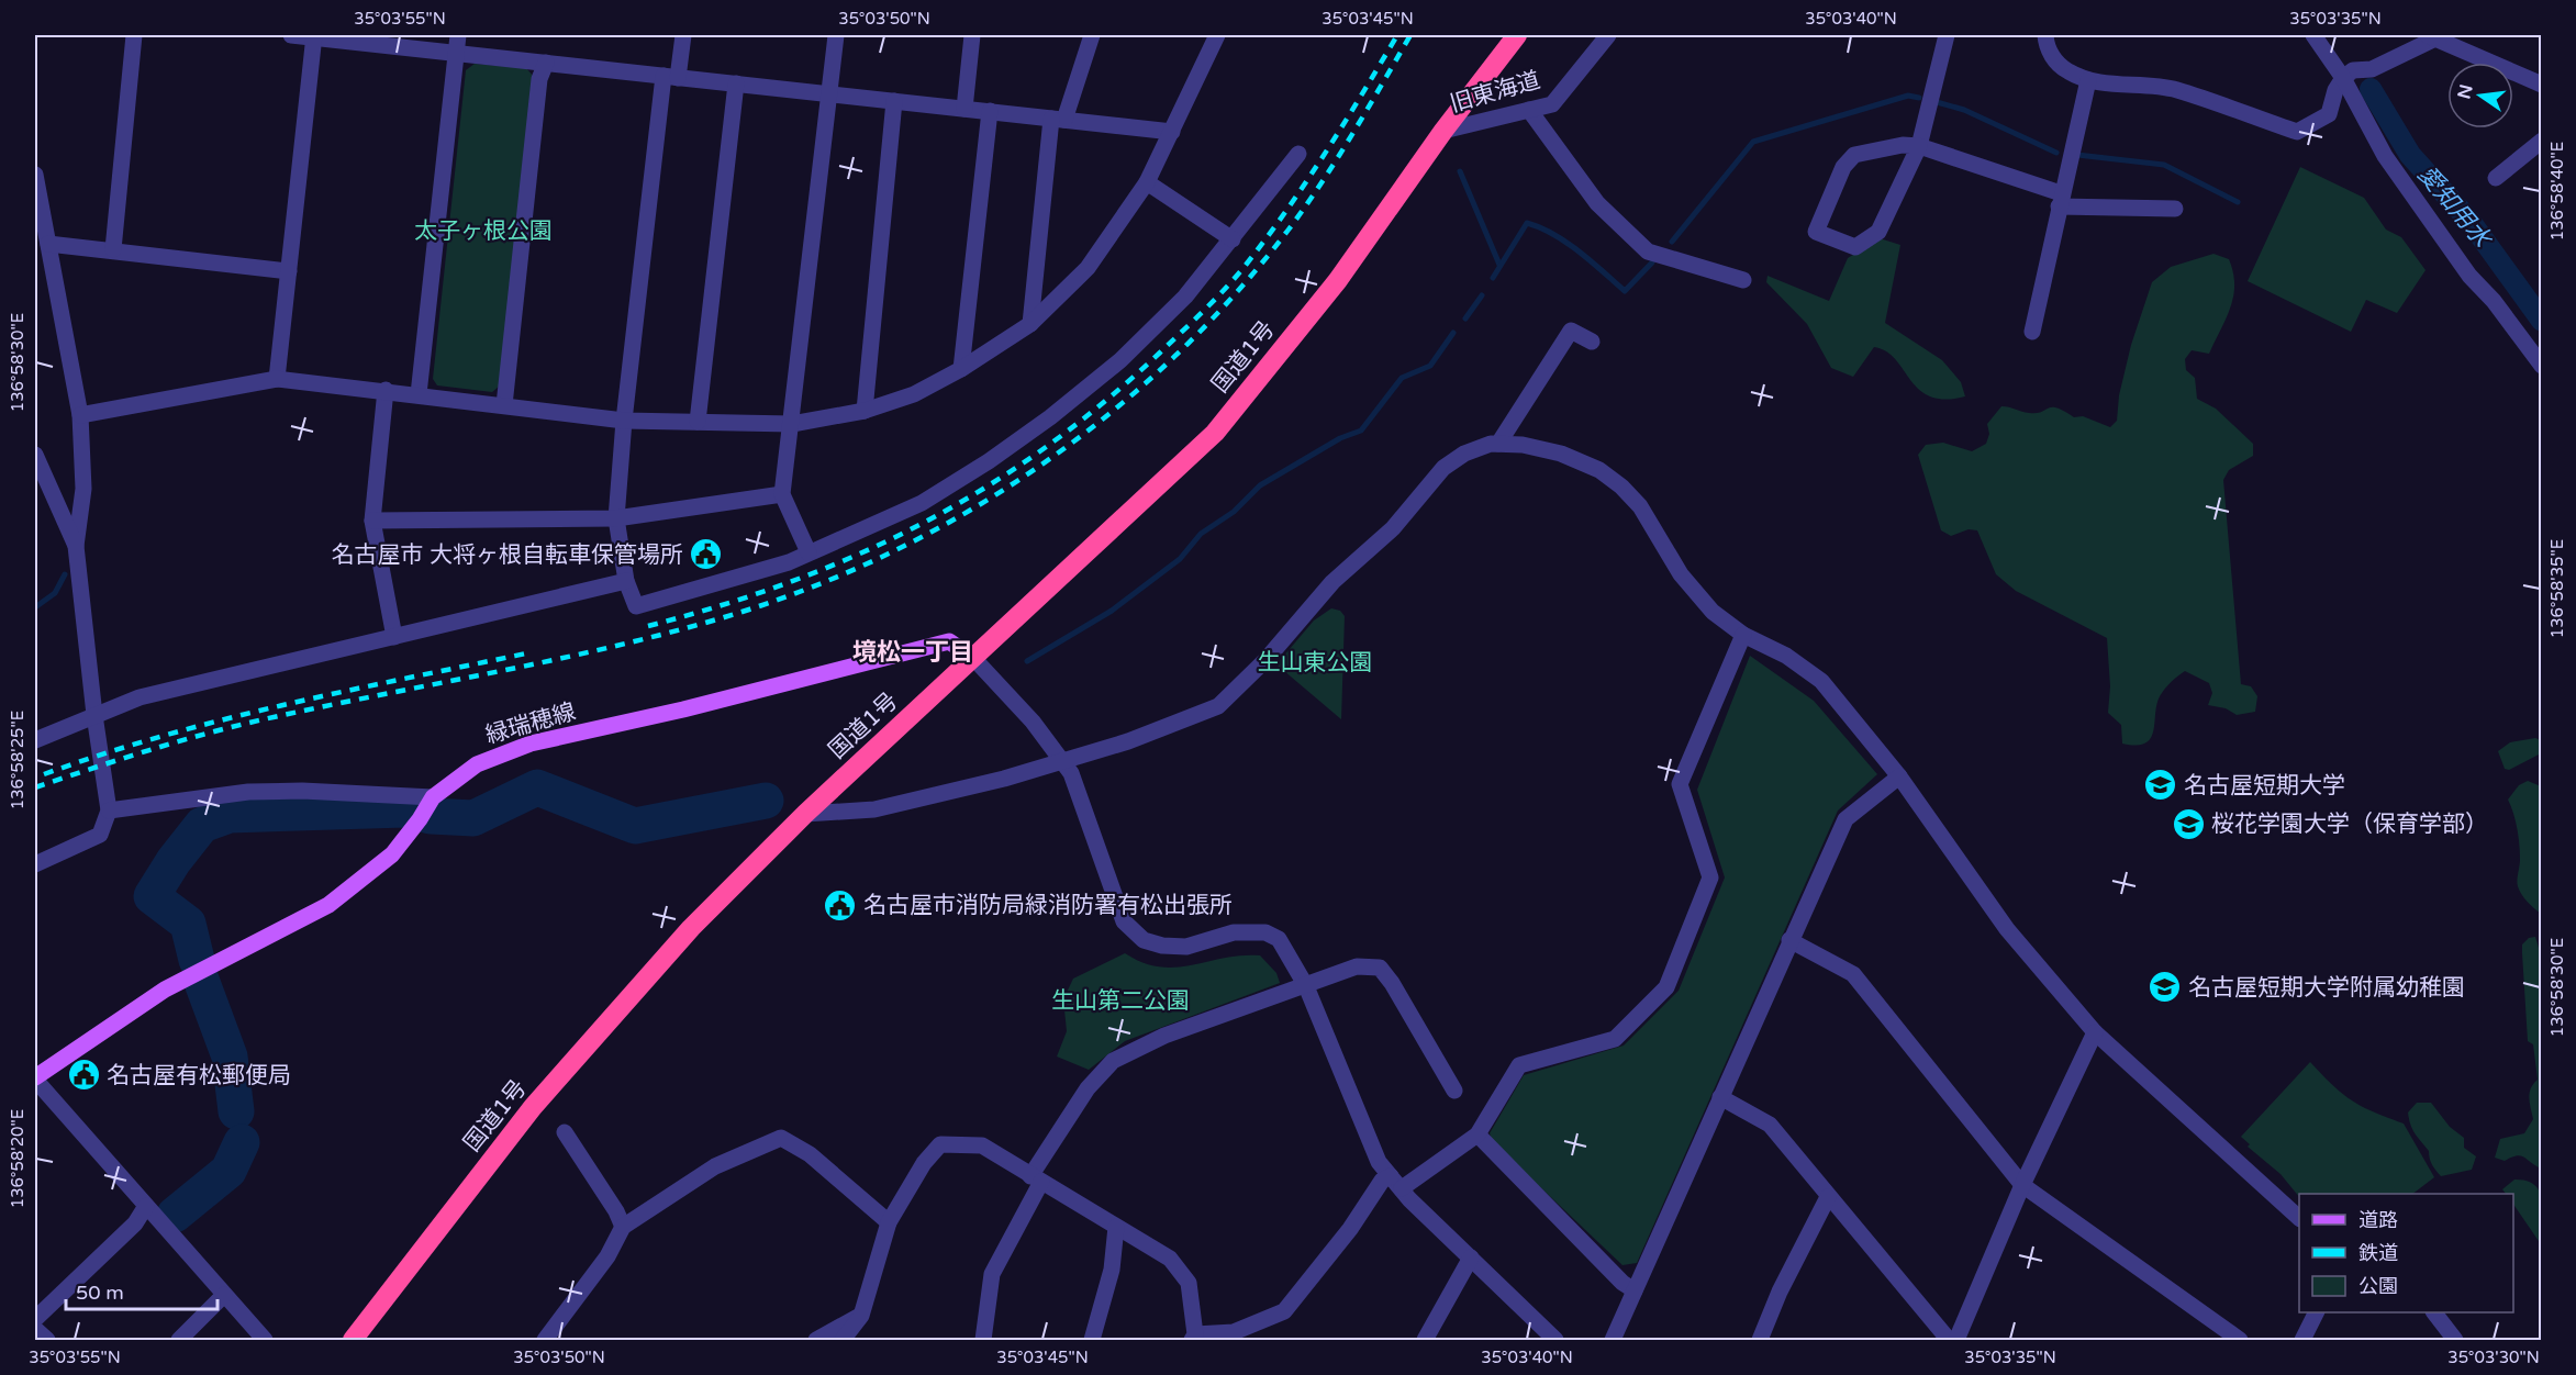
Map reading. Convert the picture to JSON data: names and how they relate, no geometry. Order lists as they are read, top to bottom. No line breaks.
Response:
{"streets":{"highway":["国道1号"],"main road":["緑瑞穂線"],"street":["旧東海道"]},"crossings":[["旧東海道","国道1号"],["国道1号","緑瑞穂線"]],"districts":["境松一丁目"],"water":["愛知用水"],"parks":["太子ヶ根公園","生山東公園","生山第二公園"],"places":{"public building":["名古屋市 大将ヶ根自転車保管場所","名古屋市消防局緑消防署有松出張所","名古屋有松郵便局"],"school or university":["名古屋短期大学","桜花学園大学（保育学部）","名古屋短期大学附属幼稚園"]},"legend":["道路","鉄道","公園"],"scale_bar":"50 m","north":"left","coordinates":["35°03'55\"N","35°03'50\"N","35°03'45\"N","35°03'40\"N","35°03'35\"N","136°58'40\"E","136°58'30\"E","136°58'35\"E","136°58'25\"E","136°58'20\"E","35°03'30\"N"]}
